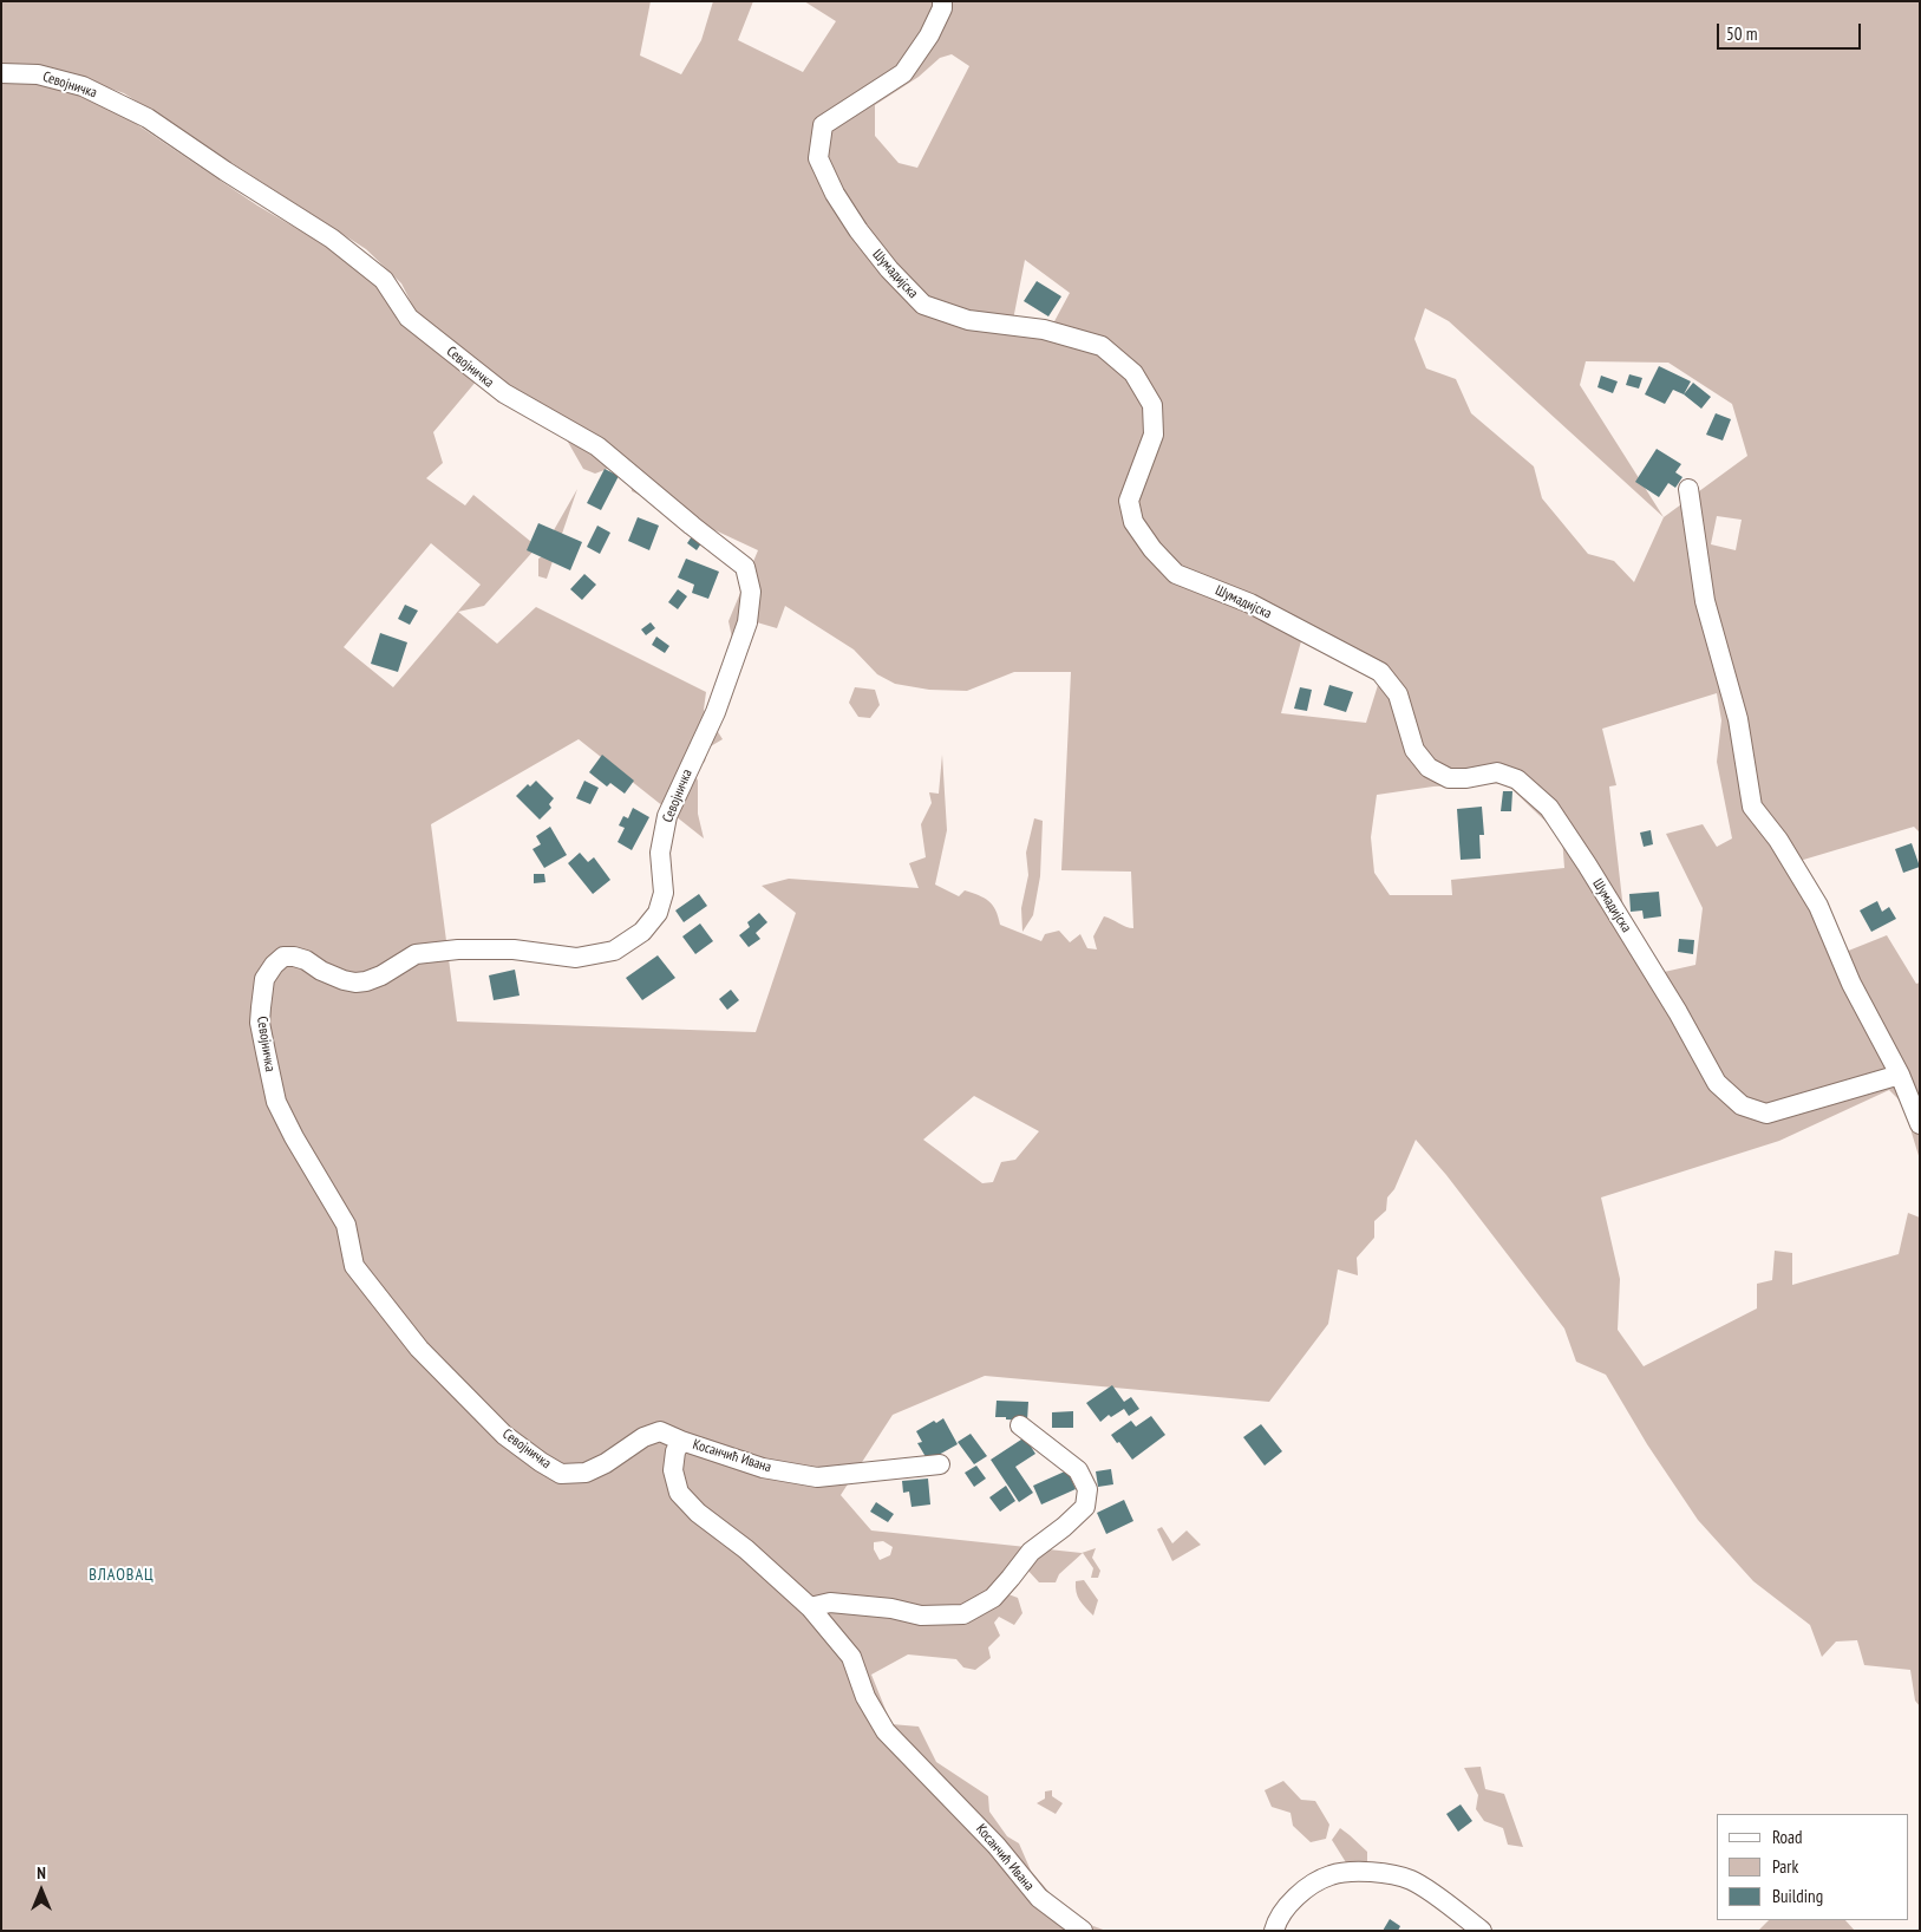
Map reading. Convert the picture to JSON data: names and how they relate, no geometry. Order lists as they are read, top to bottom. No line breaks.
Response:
{"streets":{"street":["Севојничка","Шумадијска","Косанчић Ивана"]},"crossings":[["Севојничка","Косанчић Ивана"]],"districts":["ВЛАОВАЦ"],"legend":["Road","Park","Building"],"scale_bar":"50 m","north":"top"}
